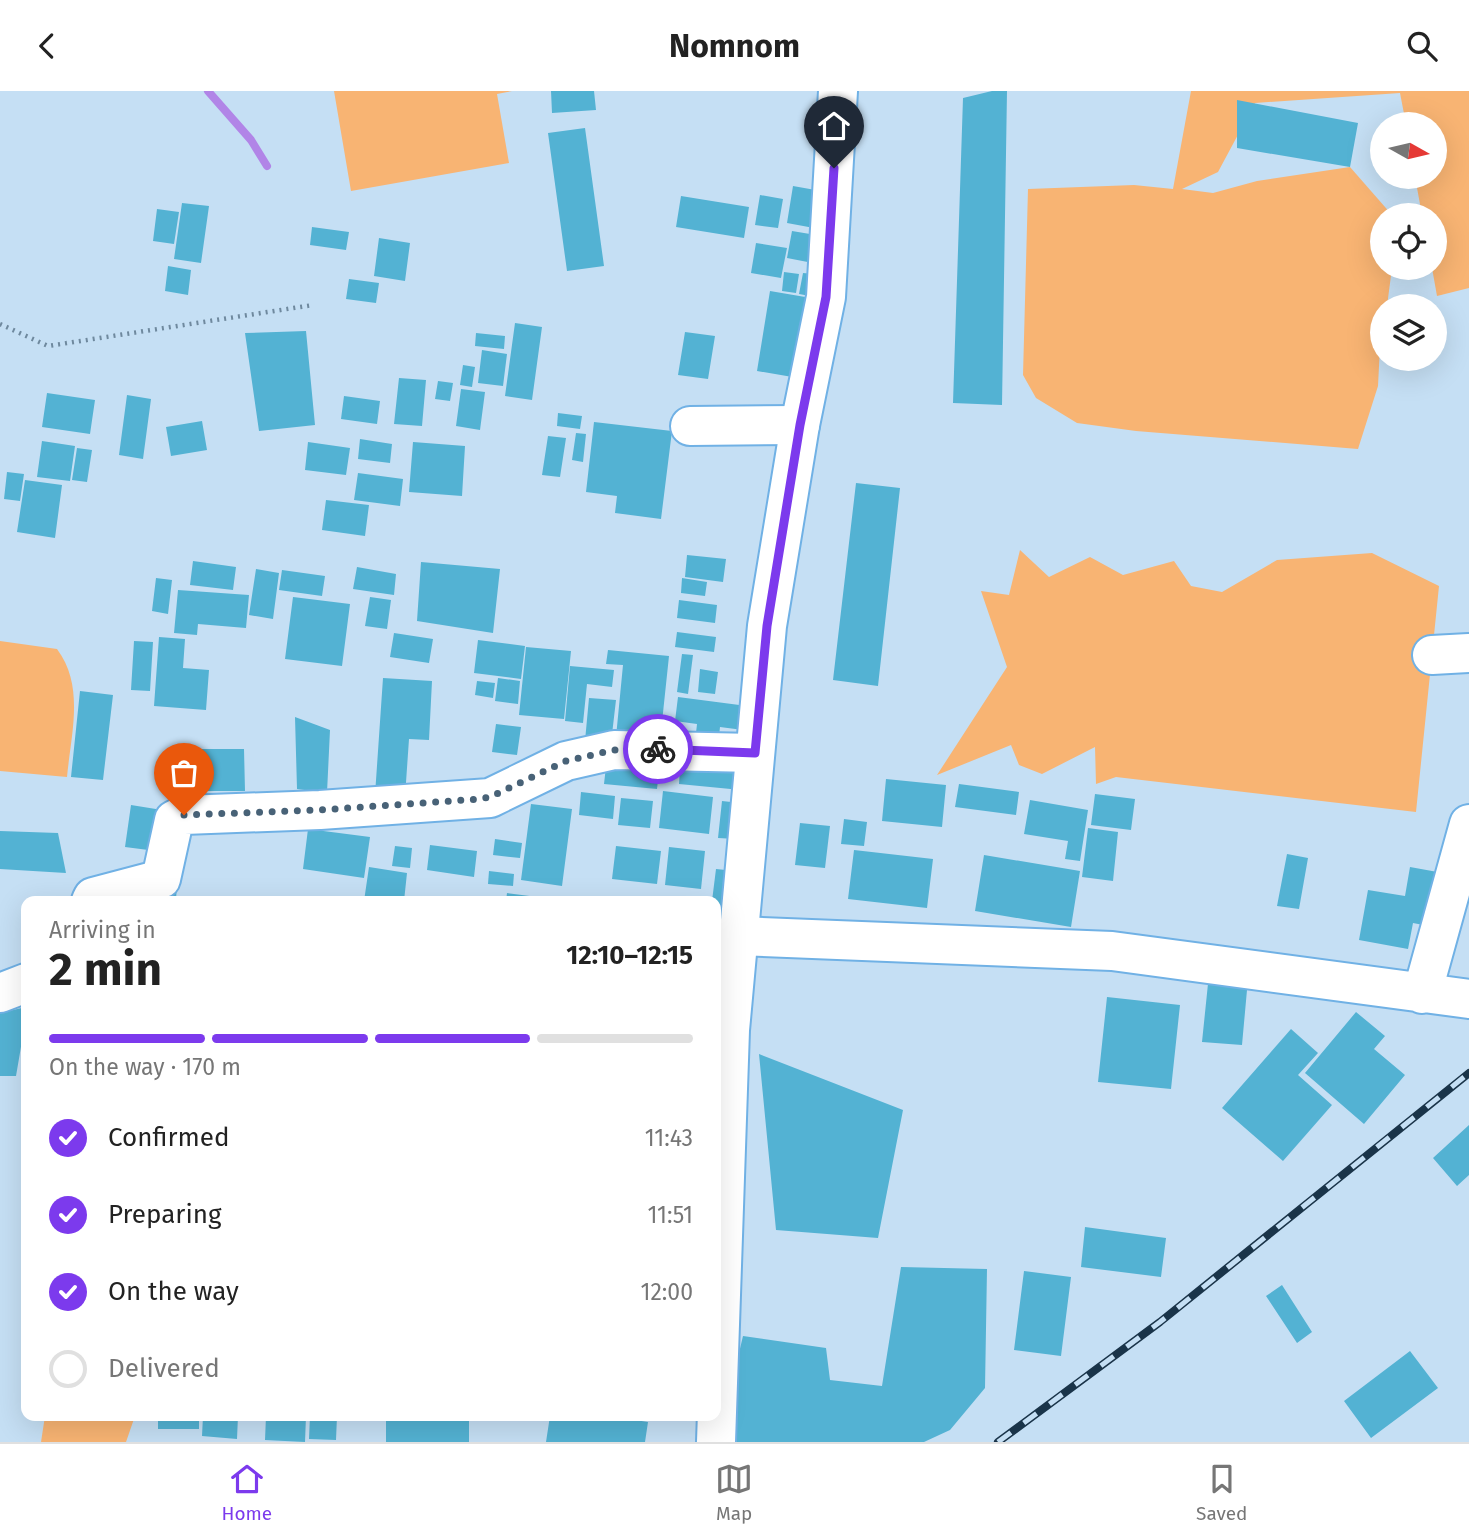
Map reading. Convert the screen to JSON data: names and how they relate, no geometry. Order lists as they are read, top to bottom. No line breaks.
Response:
{"north":"right","page":{"header":"Nomnom","heading":["2 min","Arriving in","12:10–12:15"],"bar":"On the way · 170 m","list":[["Confirmed","11:43"],["Preparing","11:51"],["On the way","12:00"],"Delivered"],"tabs":["Home","Map","Saved"]}}
